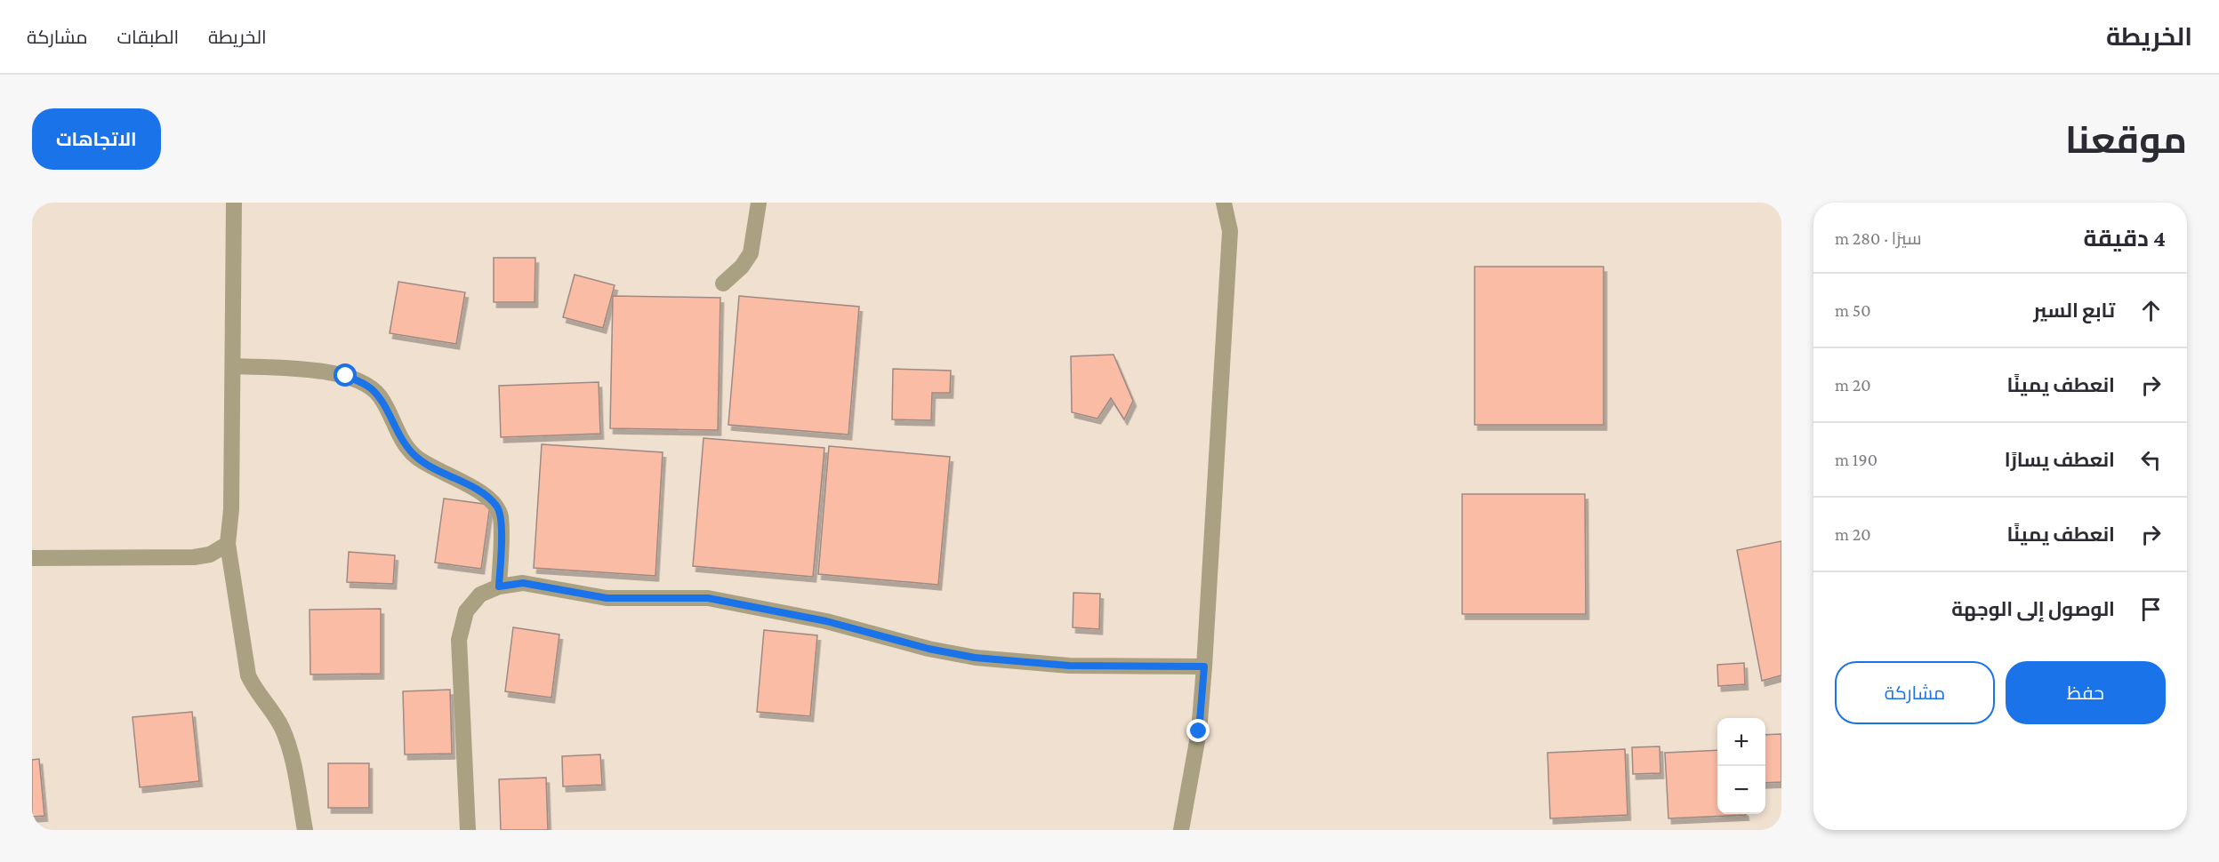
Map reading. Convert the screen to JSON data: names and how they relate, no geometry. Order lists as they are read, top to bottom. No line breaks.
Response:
{"page":{"header":"الخريطة","nav":["الخريطة","الطبقات","مشاركة"],"title":"موقعنا","buttons":["الاتجاهات",["حفظ","مشاركة"]],"heading":["4 دقيقة","سيرًا · 280 m"],"list":[["تابع السير","50 m"],["انعطف يمينًا","20 m"],["انعطف يسارًا","190 m"],["انعطف يمينًا","20 m"],"الوصول إلى الوجهة"],"map_buttons":["+","−"]}}
